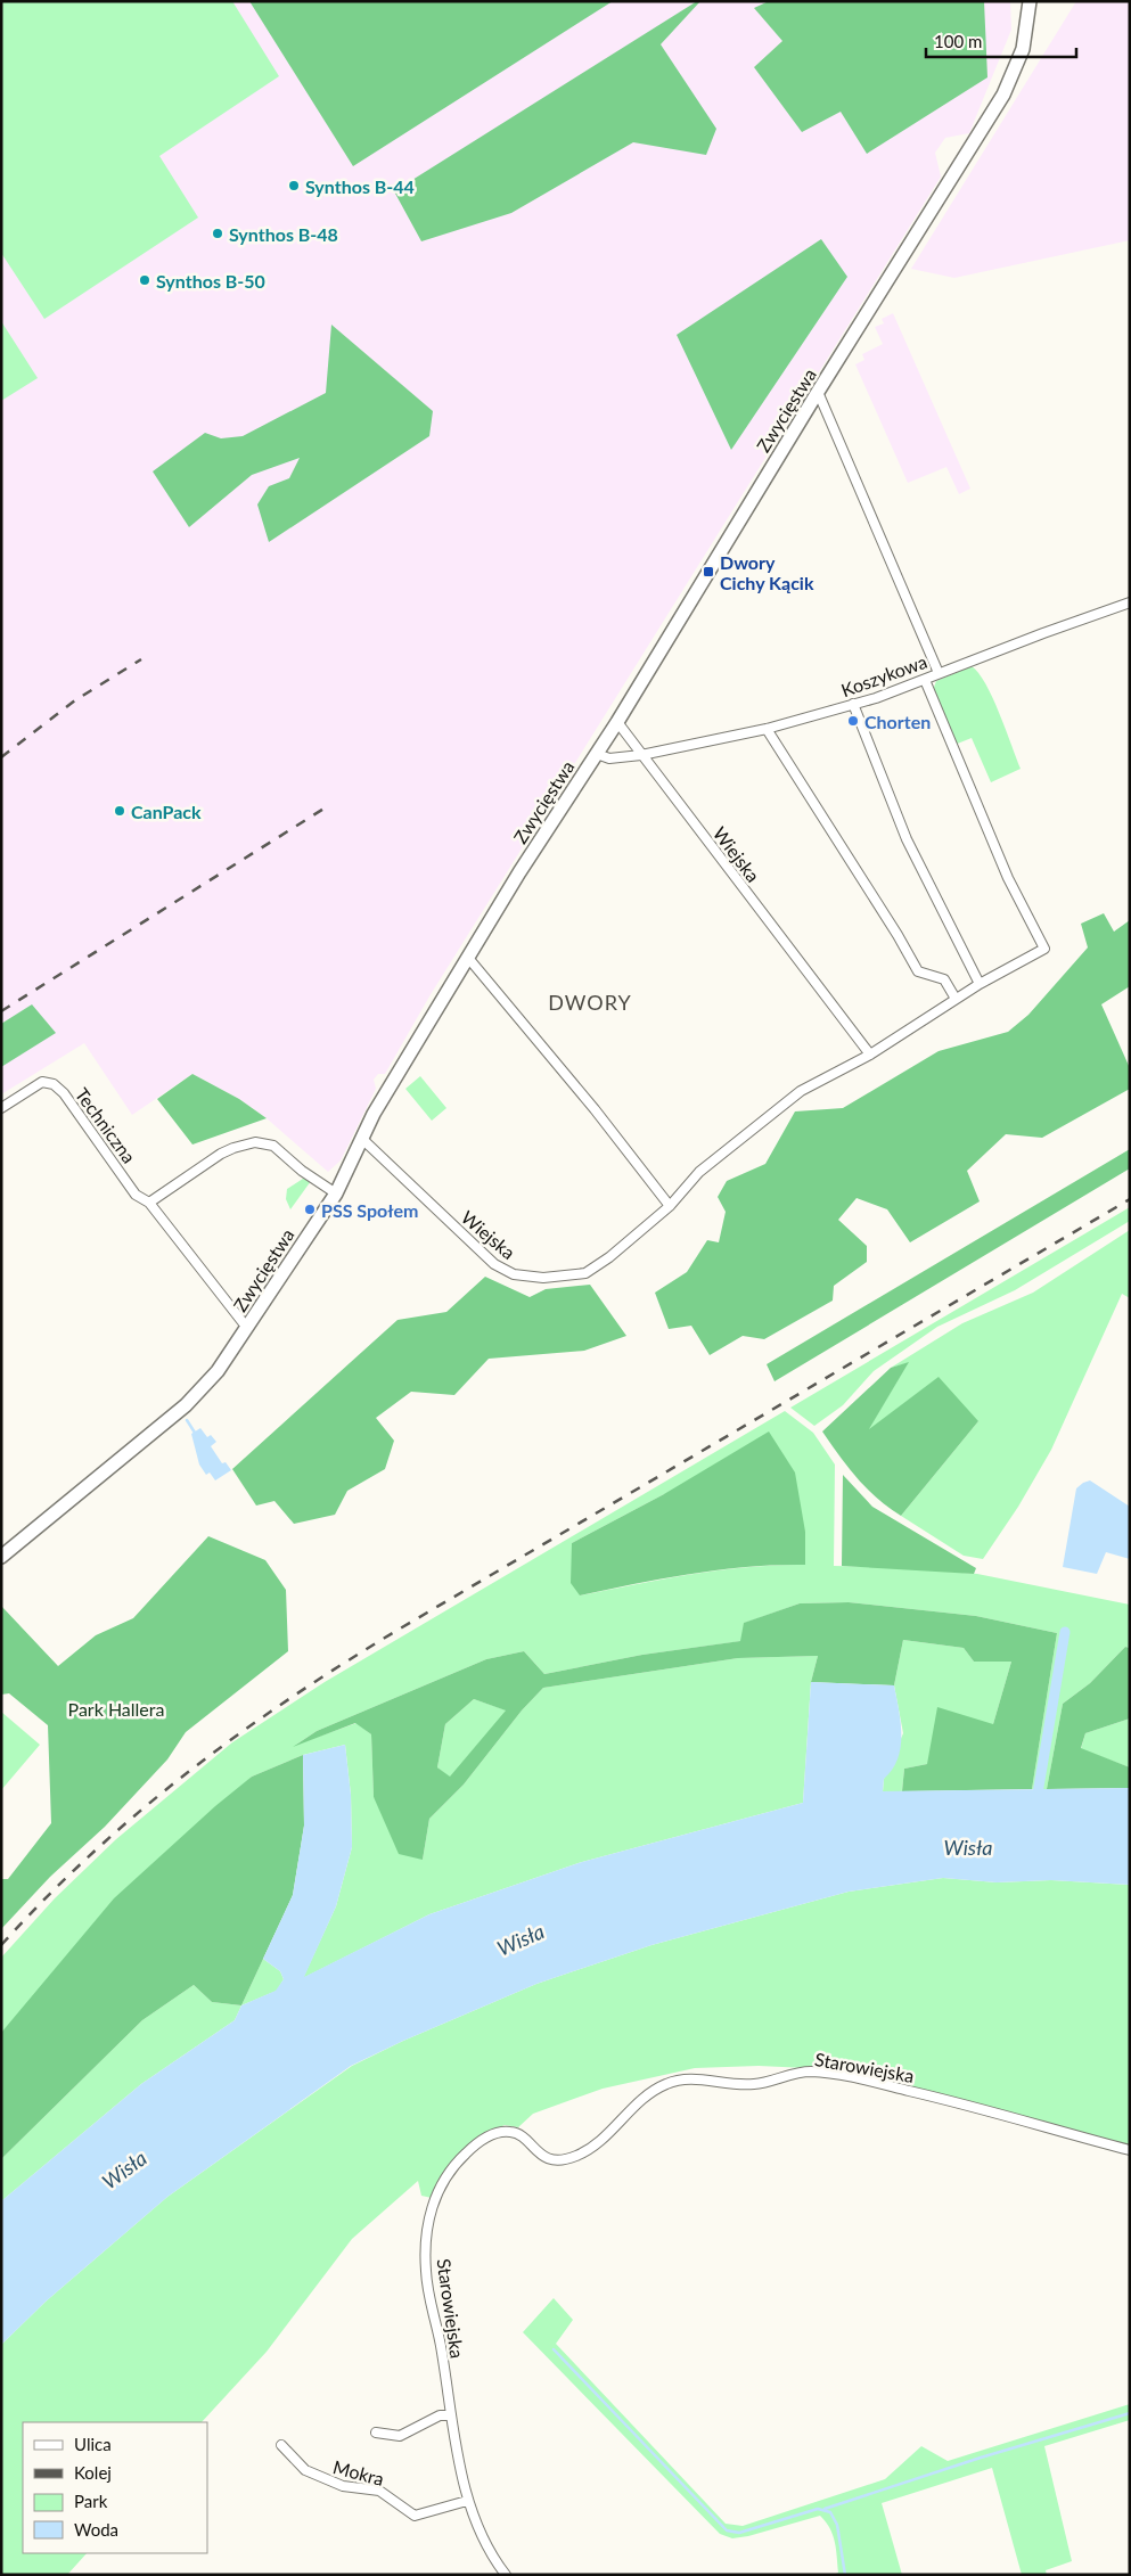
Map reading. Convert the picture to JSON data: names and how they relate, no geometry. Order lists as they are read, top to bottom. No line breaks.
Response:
{"streets":{"street":["Zwycięstwa","Koszykowa","Wiejska","Techniczna","Starowiejska","Mokra"]},"crossings":[["Zwycięstwa","Koszykowa"],["Zwycięstwa","Wiejska"],["Zwycięstwa","Techniczna"],["Koszykowa","Wiejska"],["Starowiejska","Mokra"]],"districts":["DWORY"],"water":["Wisła"],"parks":["Park Hallera"],"places":{"other":["Synthos B-44","Synthos B-48","Synthos B-50","Chorten","CanPack","PSS Społem"],"transit":["Dwory Cichy Kącik"]},"legend":["Ulica","Kolej","Park","Woda"],"scale_bar":"100 m"}
